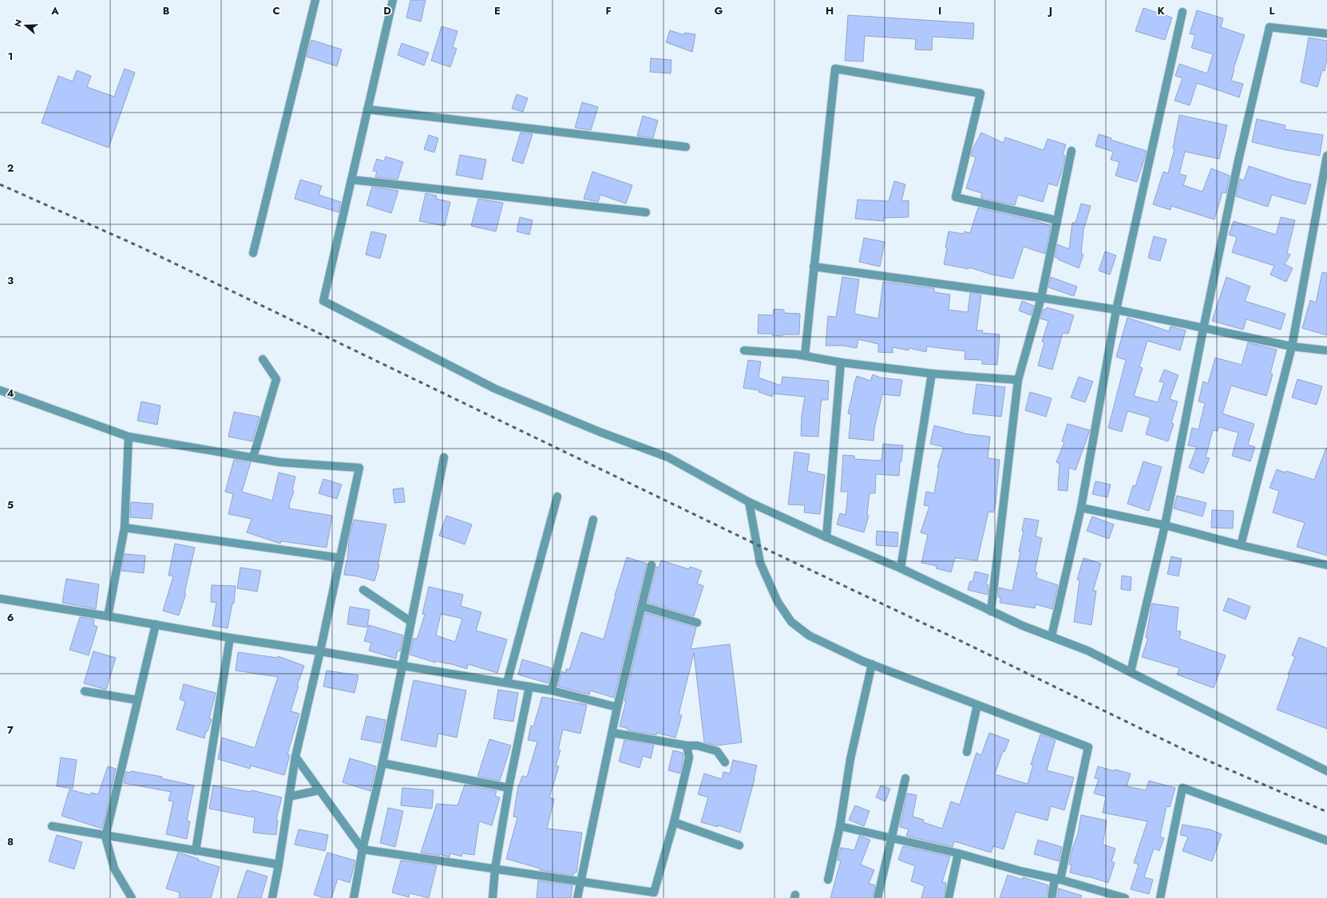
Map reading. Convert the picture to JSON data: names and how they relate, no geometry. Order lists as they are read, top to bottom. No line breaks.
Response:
{"north":"left","grid":{"columns":["A","B","C","D","E","F","G","H","I","J","K","L"],"rows":["1","2","3","4","5","6","7","8"]}}
